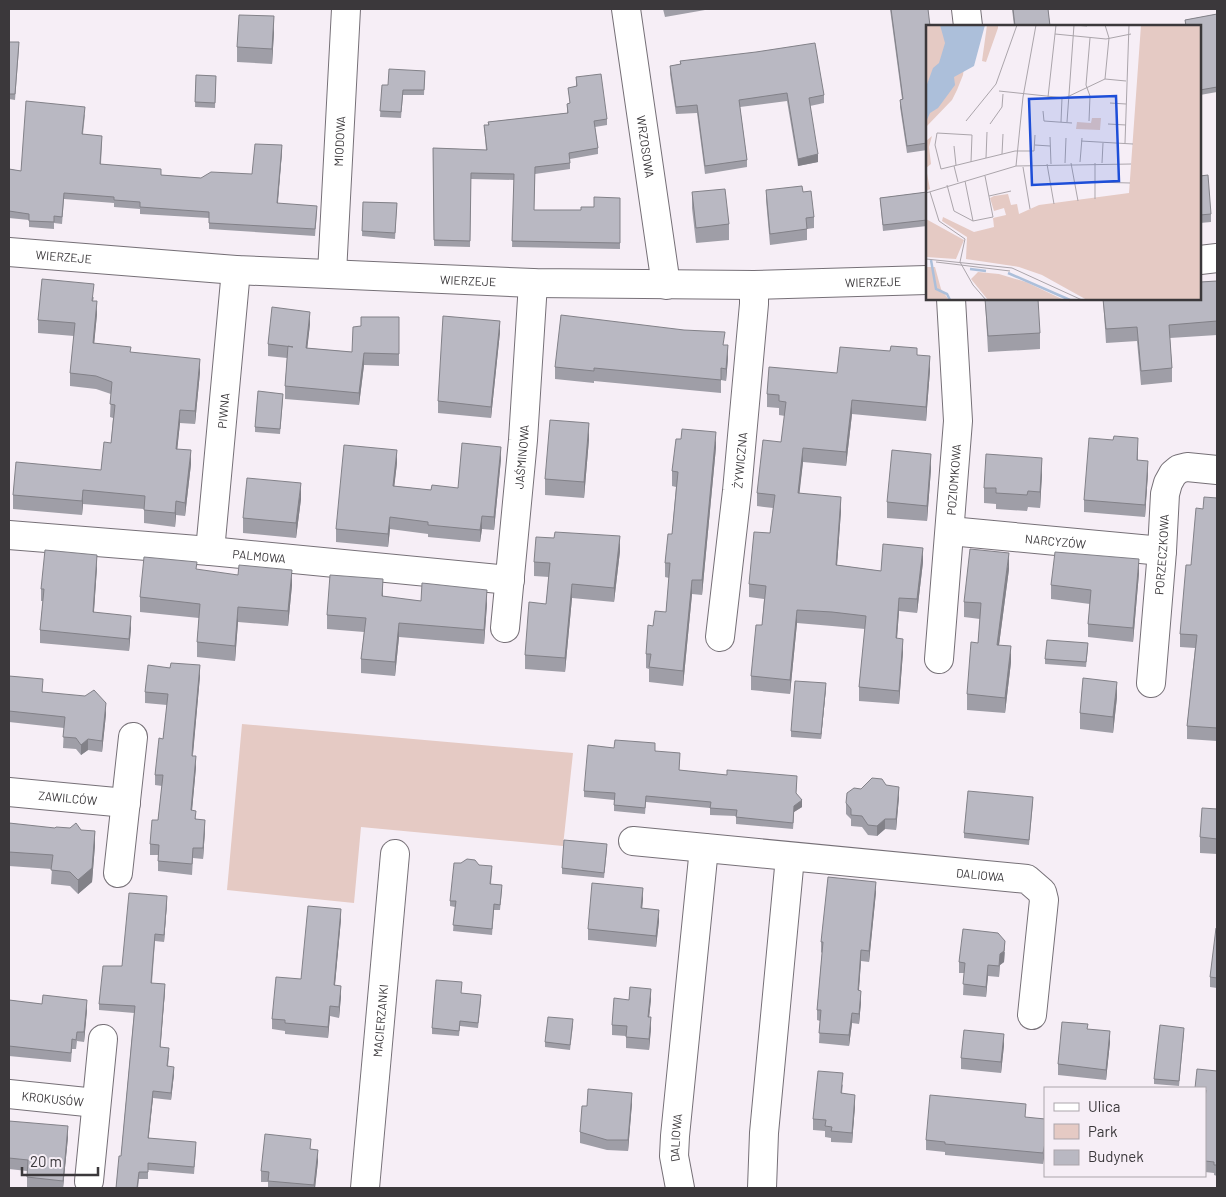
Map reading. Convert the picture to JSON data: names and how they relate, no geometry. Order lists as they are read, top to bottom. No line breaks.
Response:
{"streets":{"street":["MIODOWA","WRZOSOWA","WIERZEJE","PIWNA","JAŚMINOWA","ŻYWICZNA","POZIOMKOWA","NARCYZÓW","PORZECZKOWA","PALMOWA","ZAWILCÓW","DALIOWA","MACIERZANKI","KROKUSÓW"]},"crossings":[["MIODOWA","WIERZEJE"],["WRZOSOWA","WIERZEJE"],["WIERZEJE","PIWNA"],["WIERZEJE","JAŚMINOWA"],["WIERZEJE","ŻYWICZNA"],["PIWNA","PALMOWA"],["JAŚMINOWA","PALMOWA"],["POZIOMKOWA","NARCYZÓW"],["NARCYZÓW","PORZECZKOWA"]],"legend":["Ulica","Park","Budynek"],"scale_bar":"20 m"}
